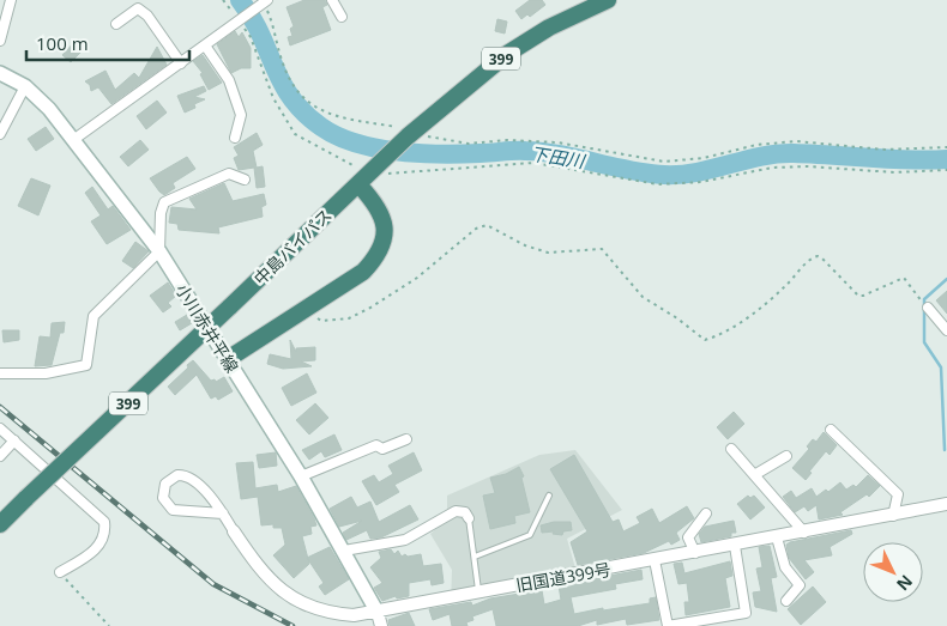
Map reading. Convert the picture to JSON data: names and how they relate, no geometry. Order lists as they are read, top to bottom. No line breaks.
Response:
{"streets":{"highway":["399","中島バイパス"],"main road":["小川赤井平線"],"street":["旧国道399号"]},"crossings":[["小川赤井平線","旧国道399号"]],"water":["下田川"],"scale_bar":"100 m","north":"bottom right"}
